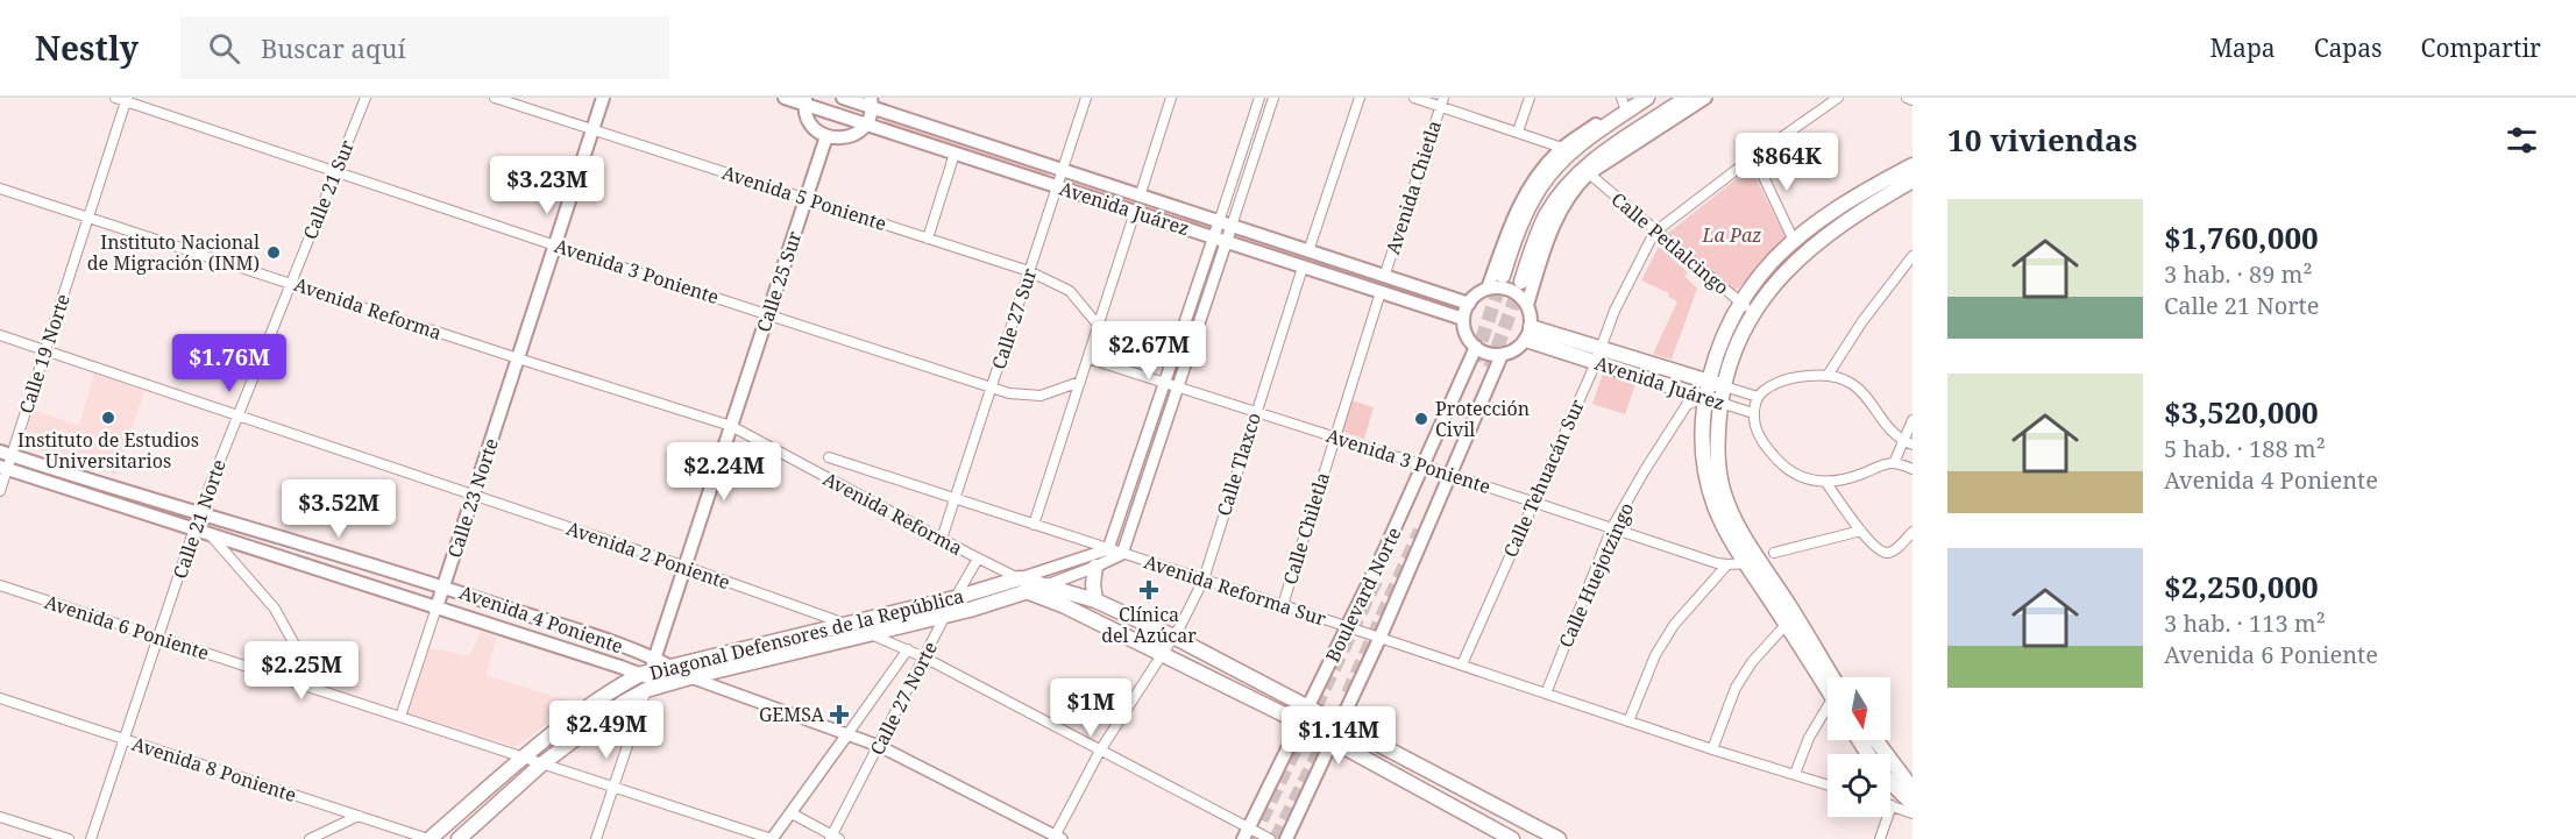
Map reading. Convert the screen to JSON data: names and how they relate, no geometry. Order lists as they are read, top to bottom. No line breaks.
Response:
{"streets":{"main road":["Avenida Juárez","Calle 25 Sur","Avenida Reforma","Calle 23 Norte","Boulevard Norte","Avenida 4 Poniente","Diagonal Defensores de la República"],"street":["Avenida Chietla","Calle 21 Sur","Avenida 5 Poniente","Calle Petlalcingo","Avenida 3 Poniente","Calle 27 Sur","Calle 19 Norte","Calle Tlaxco","Calle Tehuacán Sur","Calle 21 Norte","Calle Chiletla","Avenida 2 Poniente","Calle Huejotzingo","Avenida Reforma Sur","Avenida 6 Poniente","Calle 27 Norte","Avenida 8 Poniente"]},"crossings":[["Avenida Chietla","Avenida Juárez"],["Calle 21 Sur","Avenida 3 Poniente"],["Calle 21 Sur","Avenida Reforma"],["Calle 21 Sur","Calle 21 Norte"],["Avenida 5 Poniente","Calle 25 Sur"],["Avenida 5 Poniente","Calle 27 Sur"],["Avenida 5 Poniente","Calle 23 Norte"],["Avenida Juárez","Calle 27 Sur"],["Avenida Juárez","Calle Tlaxco"],["Avenida Juárez","Calle Tehuacán Sur"],["Avenida Juárez","Calle Chiletla"],["Avenida Juárez","Calle Huejotzingo"],["Avenida Juárez","Boulevard Norte"],["Calle Petlalcingo","Calle Tehuacán Sur"],["Avenida 3 Poniente","Calle 25 Sur"],["Avenida 3 Poniente","Calle 27 Sur"],["Avenida 3 Poniente","Calle 19 Norte"],["Avenida 3 Poniente","Calle Tlaxco"],["Avenida 3 Poniente","Calle Tehuacán Sur"],["Avenida 3 Poniente","Calle 23 Norte"],["Avenida 3 Poniente","Calle Chiletla"],["Avenida 3 Poniente","Calle Huejotzingo"],["Avenida 3 Poniente","Boulevard Norte"],["Calle 25 Sur","Avenida Reforma"],["Calle 25 Sur","Avenida 2 Poniente"],["Calle 25 Sur","Avenida 4 Poniente"],["Calle 25 Sur","Diagonal Defensores de la República"],["Avenida Reforma","Calle 27 Sur"],["Avenida Reforma","Calle 19 Norte"],["Avenida Reforma","Calle Tlaxco"],["Avenida Reforma","Calle 23 Norte"],["Avenida Reforma","Calle 21 Norte"],["Avenida Reforma","Boulevard Norte"],["Avenida Reforma","Diagonal Defensores de la República"],["Avenida Reforma","Calle 27 Norte"],["Calle 27 Sur","Avenida Reforma Sur"],["Calle 19 Norte","Avenida 2 Poniente"],["Calle 19 Norte","Avenida 4 Poniente"],["Calle Tlaxco","Avenida 2 Poniente"],["Calle Tlaxco","Avenida Reforma Sur"],["Calle Tehuacán Sur","Avenida Reforma Sur"],["Calle 23 Norte","Avenida 2 Poniente"],["Calle 23 Norte","Avenida 4 Poniente"],["Calle 23 Norte","Avenida 6 Poniente"],["Calle 21 Norte","Avenida 2 Poniente"],["Calle 21 Norte","Avenida 4 Poniente"],["Calle 21 Norte","Avenida 6 Poniente"],["Calle 21 Norte","Avenida 8 Poniente"],["Calle Chiletla","Avenida Reforma Sur"],["Avenida 2 Poniente","Boulevard Norte"],["Avenida 2 Poniente","Diagonal Defensores de la República"],["Avenida 2 Poniente","Calle 27 Norte"],["Calle Huejotzingo","Avenida Reforma Sur"],["Avenida Reforma Sur","Boulevard Norte"],["Avenida Reforma Sur","Diagonal Defensores de la República"],["Avenida 4 Poniente","Diagonal Defensores de la República"],["Avenida 6 Poniente","Diagonal Defensores de la República"],["Diagonal Defensores de la República","Calle 27 Norte"],["Diagonal Defensores de la República","Avenida 8 Poniente"]],"parks":["La Paz"],"places":{"other":["Instituto Nacional de Migración (INM)","Instituto de Estudios Universitarios","Protección Civil"],"health":["Clínica del Azúcar","GEMSA"]},"north":"bottom","page":{"header":"Nestly","search":"Buscar aquí","nav":["Mapa","Capas","Compartir"],"heading":"10 viviendas","price":["$864K","$3.23M","$2.67M","$1.76M","$2.24M","$3.52M","$2.25M","$1M","$2.49M","$1.14M"],"list":[{"name":"$1,760,000","note":"3 hab. · 89 m² · Calle 21 Norte"},{"name":"$3,520,000","note":"5 hab. · 188 m² · Avenida 4 Poniente"},{"name":"$2,250,000","note":"3 hab. · 113 m² · Avenida 6 Poniente"}]}}
